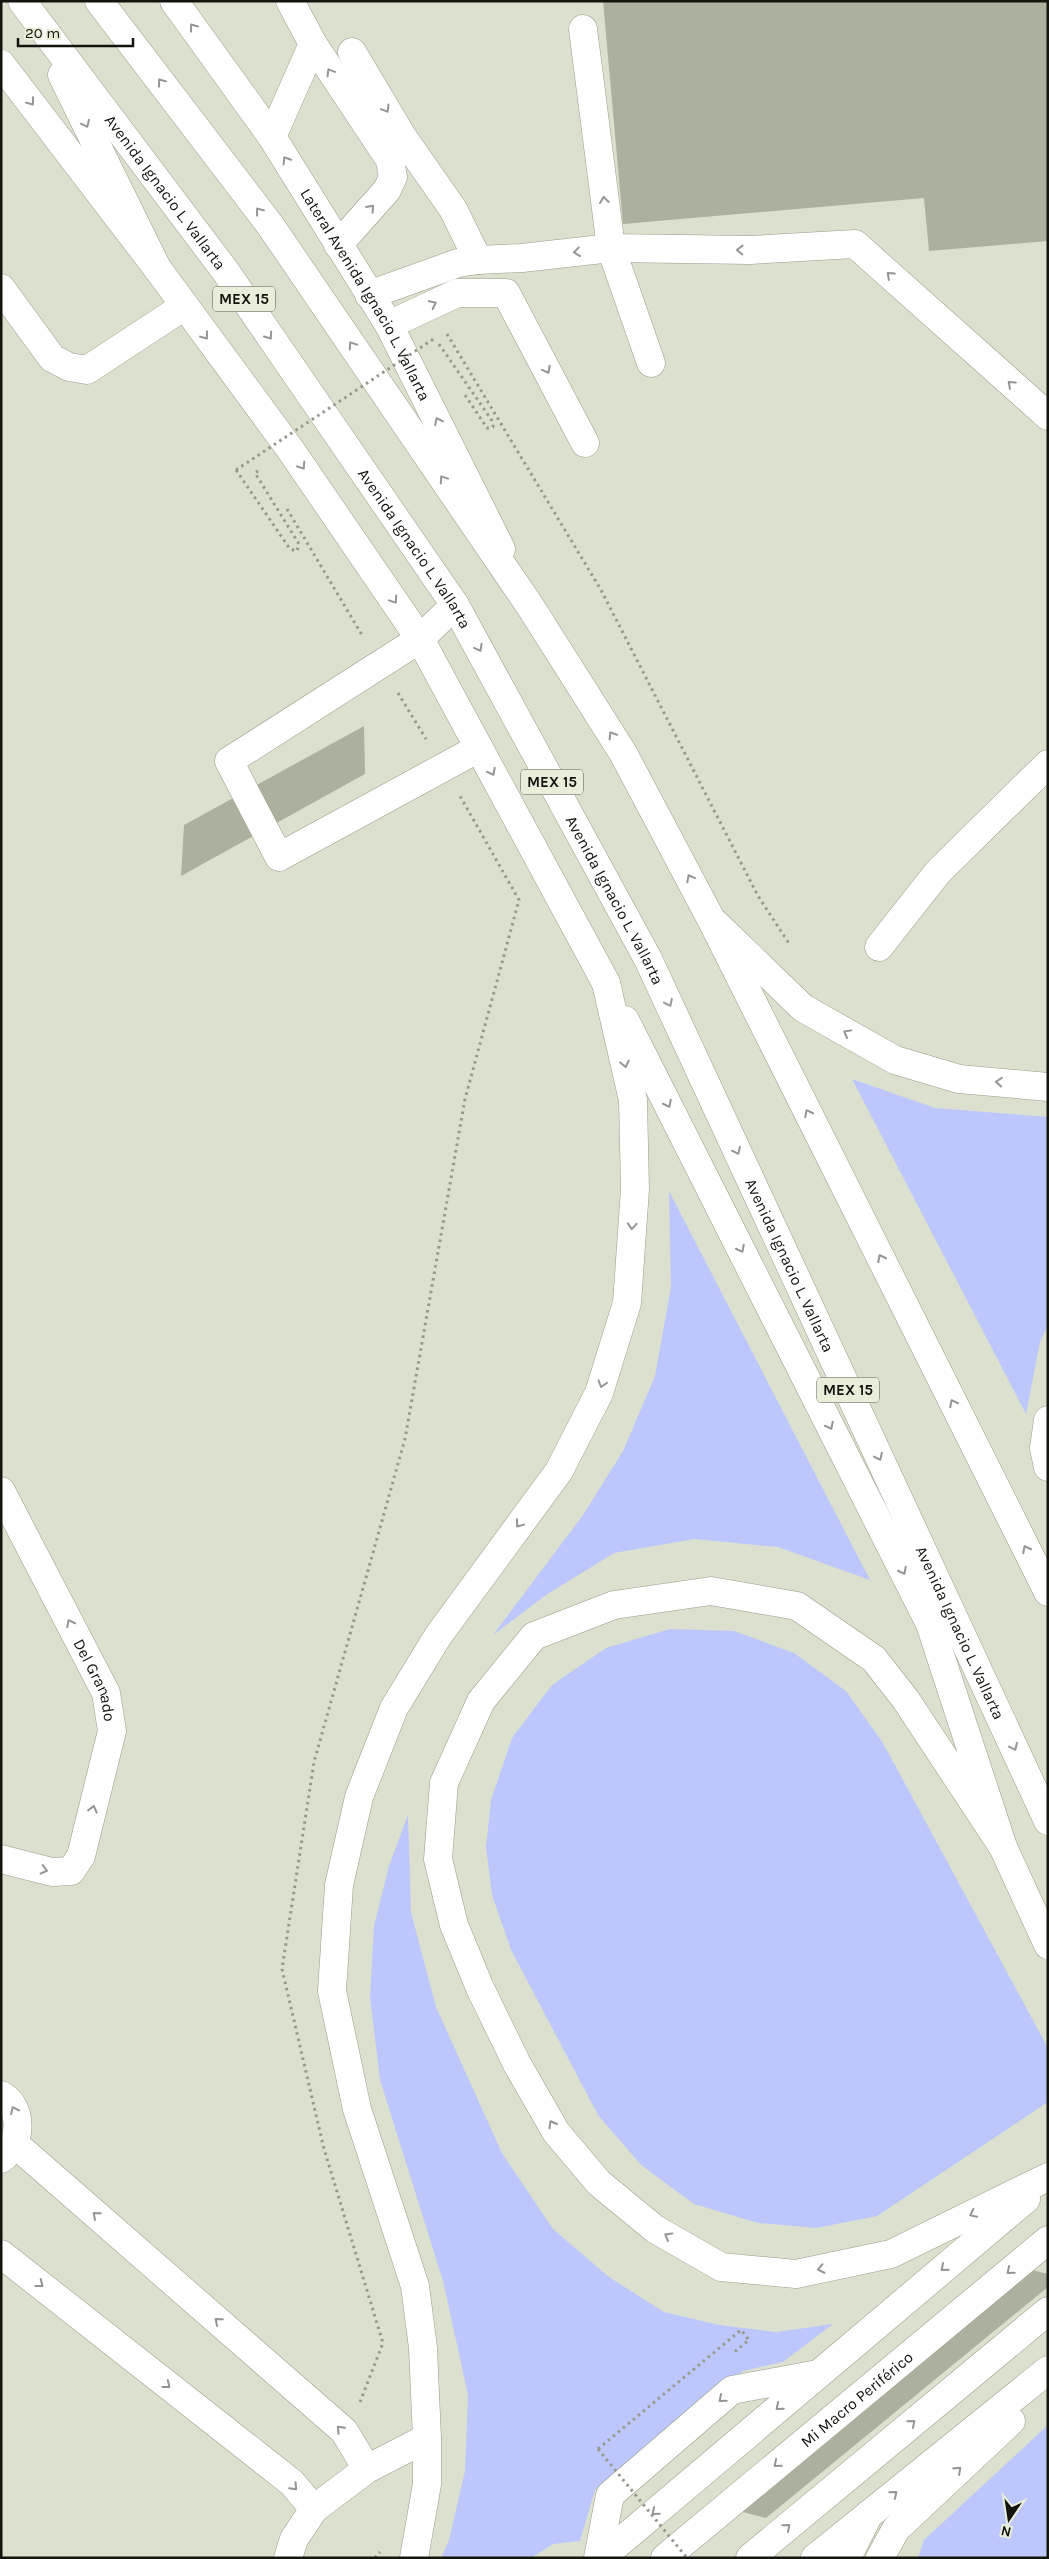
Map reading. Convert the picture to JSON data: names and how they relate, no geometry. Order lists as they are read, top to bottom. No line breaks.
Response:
{"streets":{"main road":["Avenida Ignacio L. Vallarta","Lateral Avenida Ignacio L. Vallarta","MEX 15","Del Granado","Mi Macro Periférico"]},"scale_bar":"20 m","north":"bottom"}
